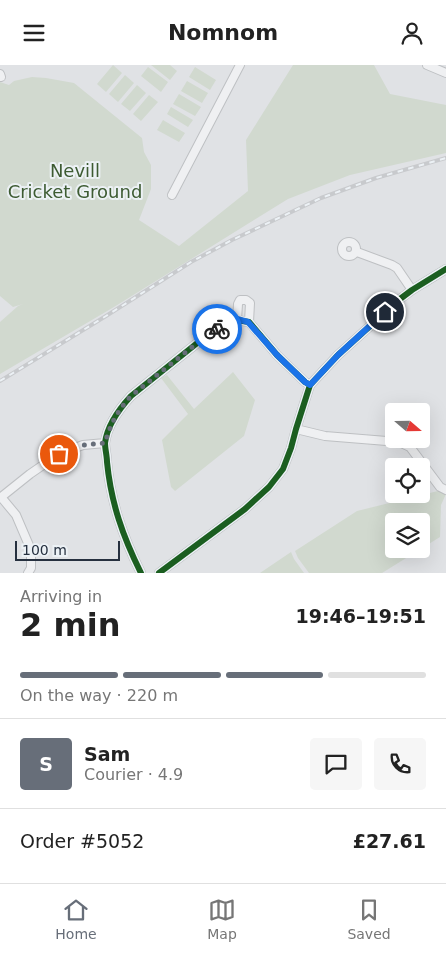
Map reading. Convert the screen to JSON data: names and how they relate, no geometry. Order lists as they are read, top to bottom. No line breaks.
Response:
{"parks":["Nevill Cricket Ground"],"scale_bar":"100 m","north":"right","page":{"header":"Nomnom","scale":"100 m","heading":["2 min","Arriving in","19:46–19:51"],"panel":["Sam","Courier · 4.9","Order #5052","£27.61"],"bar":"On the way · 220 m","round":"S","tabs":["Home","Map","Saved"]}}
